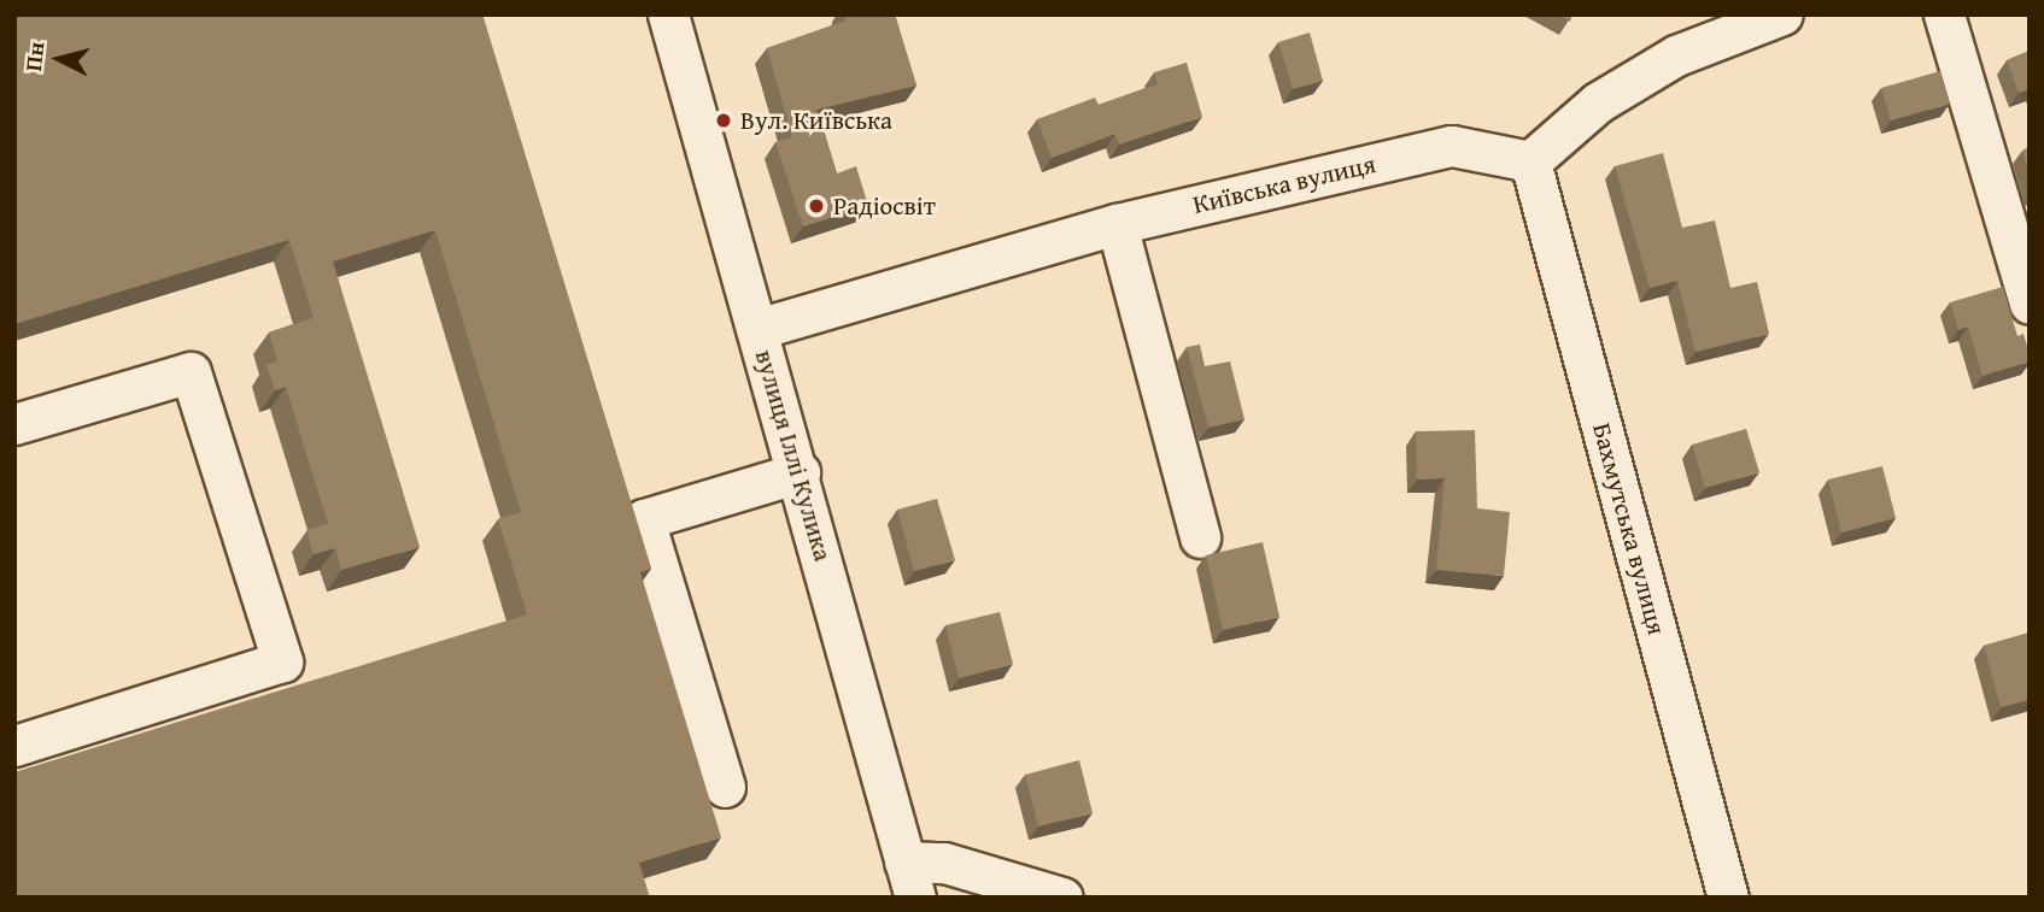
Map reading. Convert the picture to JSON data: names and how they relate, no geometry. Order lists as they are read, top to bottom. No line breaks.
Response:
{"streets":{"street":["Київська вулиця","вулиця Іллі Кулика","Бахмутська вулиця"]},"crossings":[["Київська вулиця","вулиця Іллі Кулика"],["Київська вулиця","Бахмутська вулиця"]],"places":["Вул. Київська","Радіосвіт"],"north":"left"}
